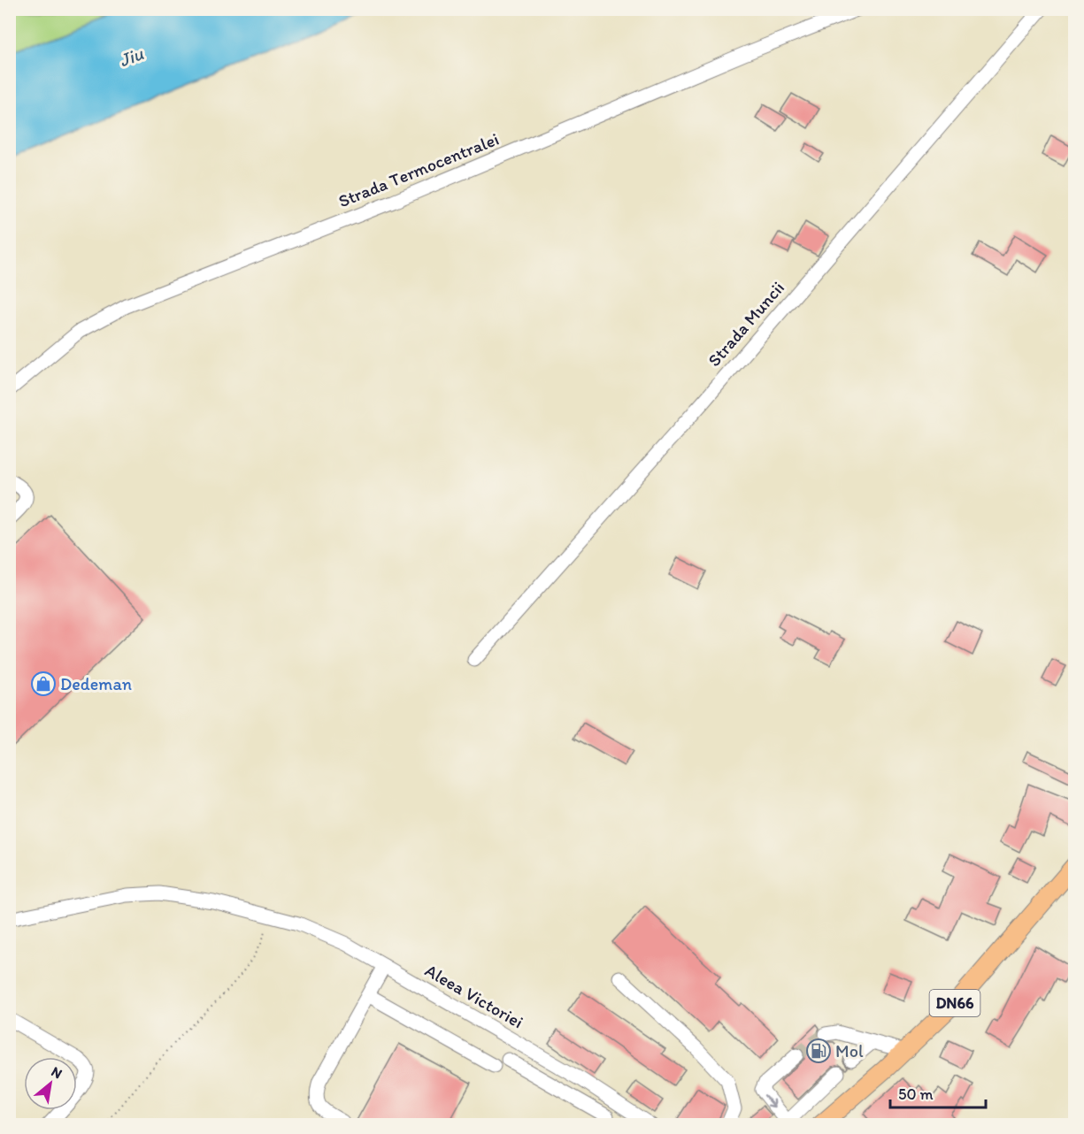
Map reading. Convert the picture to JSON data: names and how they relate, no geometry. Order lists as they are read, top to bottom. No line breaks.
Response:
{"streets":{"main road":["DN66"],"street":["Strada Termocentralei","Strada Muncii","Aleea Victoriei"]},"water":["Jiu"],"places":{"shop":["Dedeman"],"fuel station":["Mol"]},"scale_bar":"50 m","north":"top right"}
